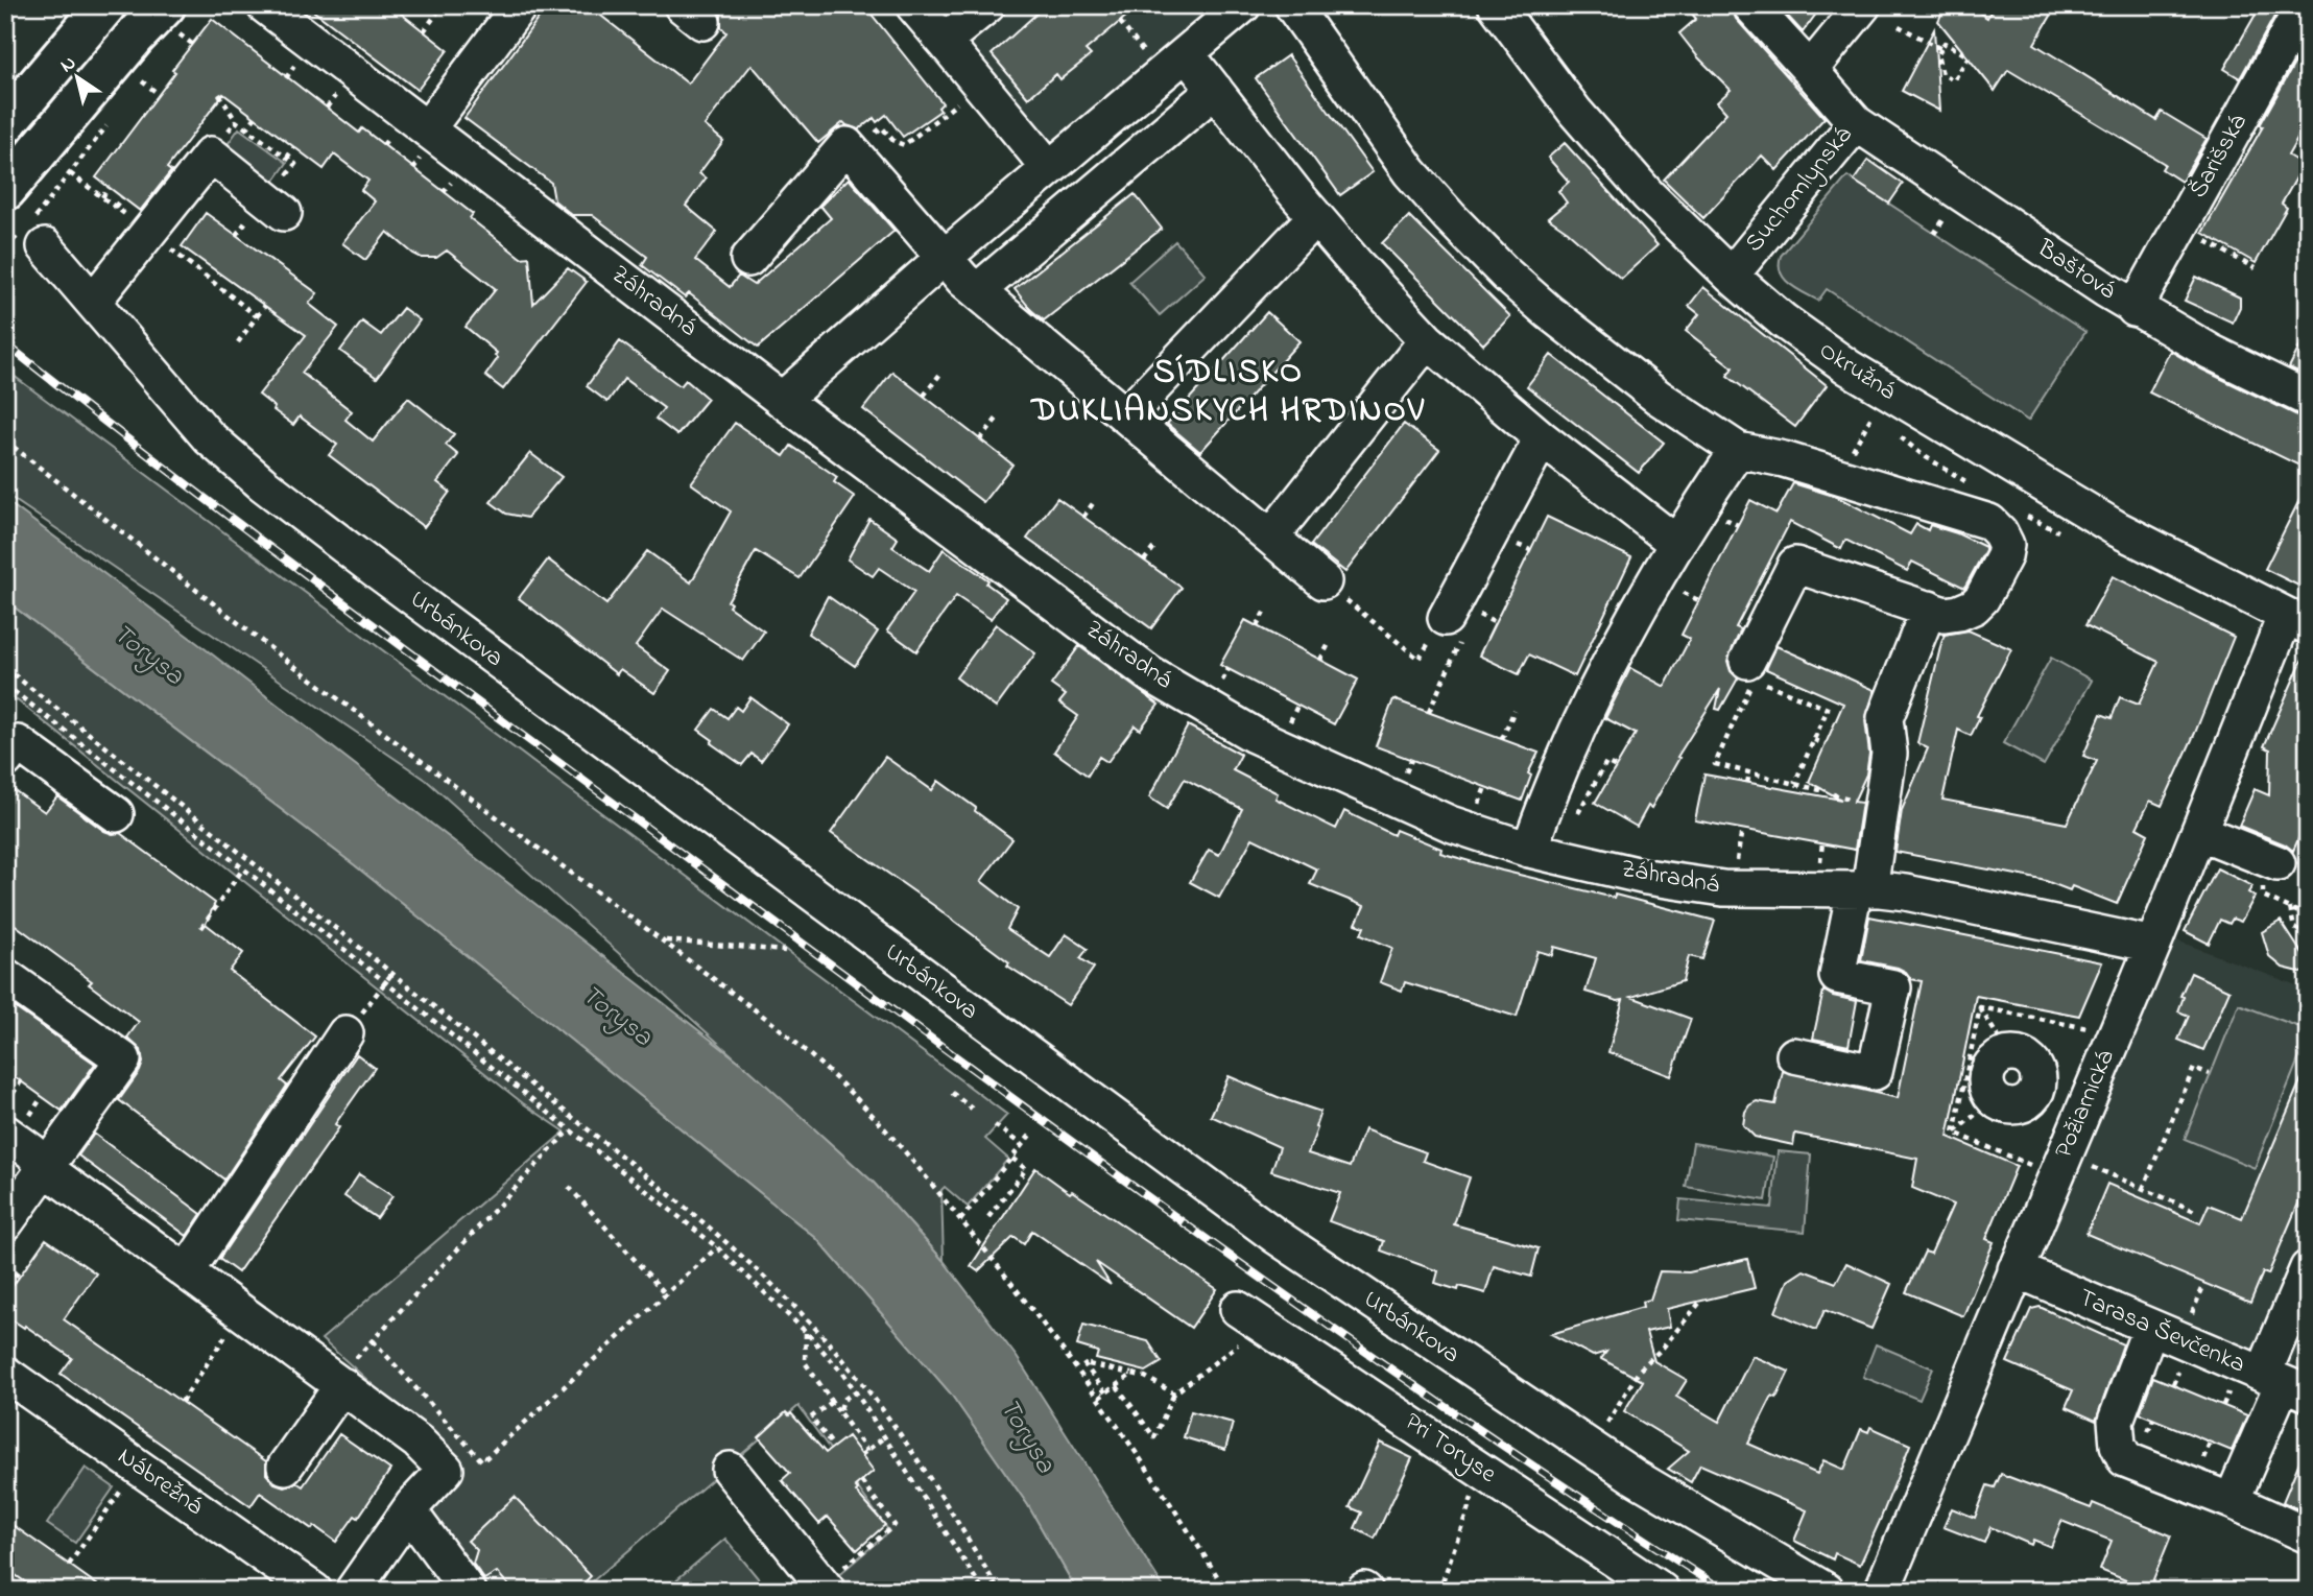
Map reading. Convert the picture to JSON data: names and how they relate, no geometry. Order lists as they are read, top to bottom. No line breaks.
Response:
{"streets":{"street":["Šarišská","Suchomlynská","Baštová","Záhradná","Okružná","Urbánkova","Požiarnická","Tarasa Ševčenka","Pri Toryse","Nábrežná"]},"crossings":[["Šarišská","Baštová"],["Suchomlynská","Baštová"],["Suchomlynská","Okružná"],["Záhradná","Požiarnická"],["Okružná","Požiarnická"],["Požiarnická","Tarasa Ševčenka"]],"districts":["SÍDLISKO DUKLIANSKYCH HRDINOV"],"water":["Torysa"],"north":"top left"}
